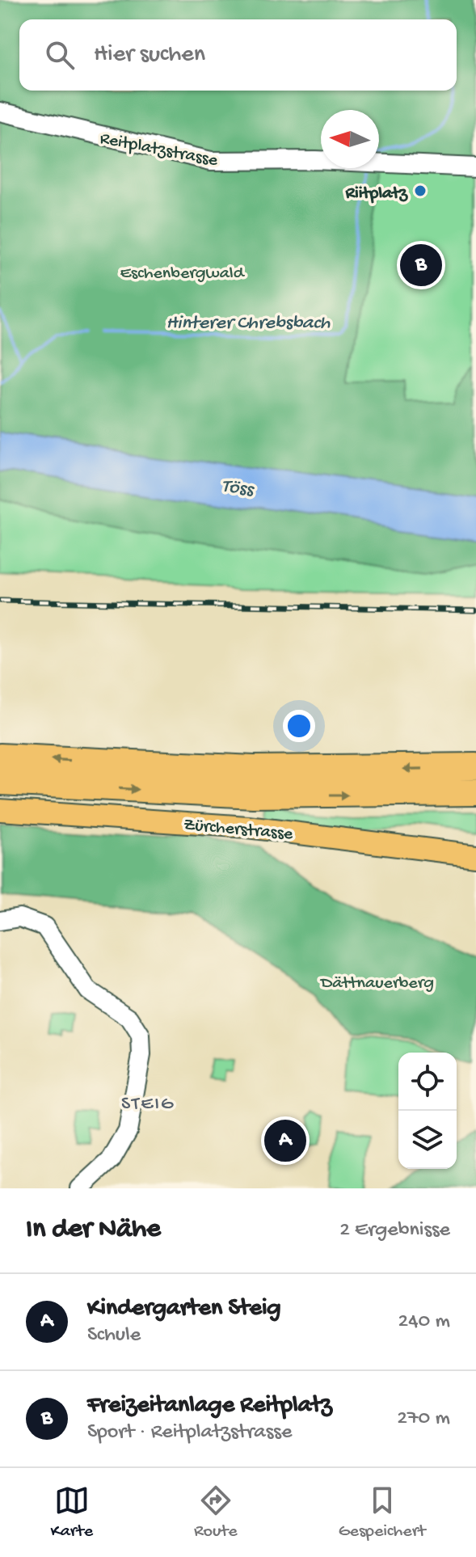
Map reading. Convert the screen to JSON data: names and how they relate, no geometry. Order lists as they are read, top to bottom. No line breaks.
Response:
{"streets":{"main road":["Zürcherstrasse"],"street":["Reitplatzstrasse"]},"districts":["STEIG"],"water":["Hinterer Chrebsbach","Töss"],"parks":["Eschenbergwald","Dättnauerberg"],"places":["Riitplatz"],"north":"left","page":{"search":"Hier suchen","pins":["B","A"],"heading":["In der Nähe","2 Ergebnisse"],"list":[{"mark":"A","name":"Kindergarten Steig","note":"Schule","value":"240 m"},{"mark":"B","name":"Freizeitanlage Reitplatz","note":"Sport · Reitplatzstrasse","value":"270 m"}],"nav":["Karte","Route","Gespeichert"]}}
